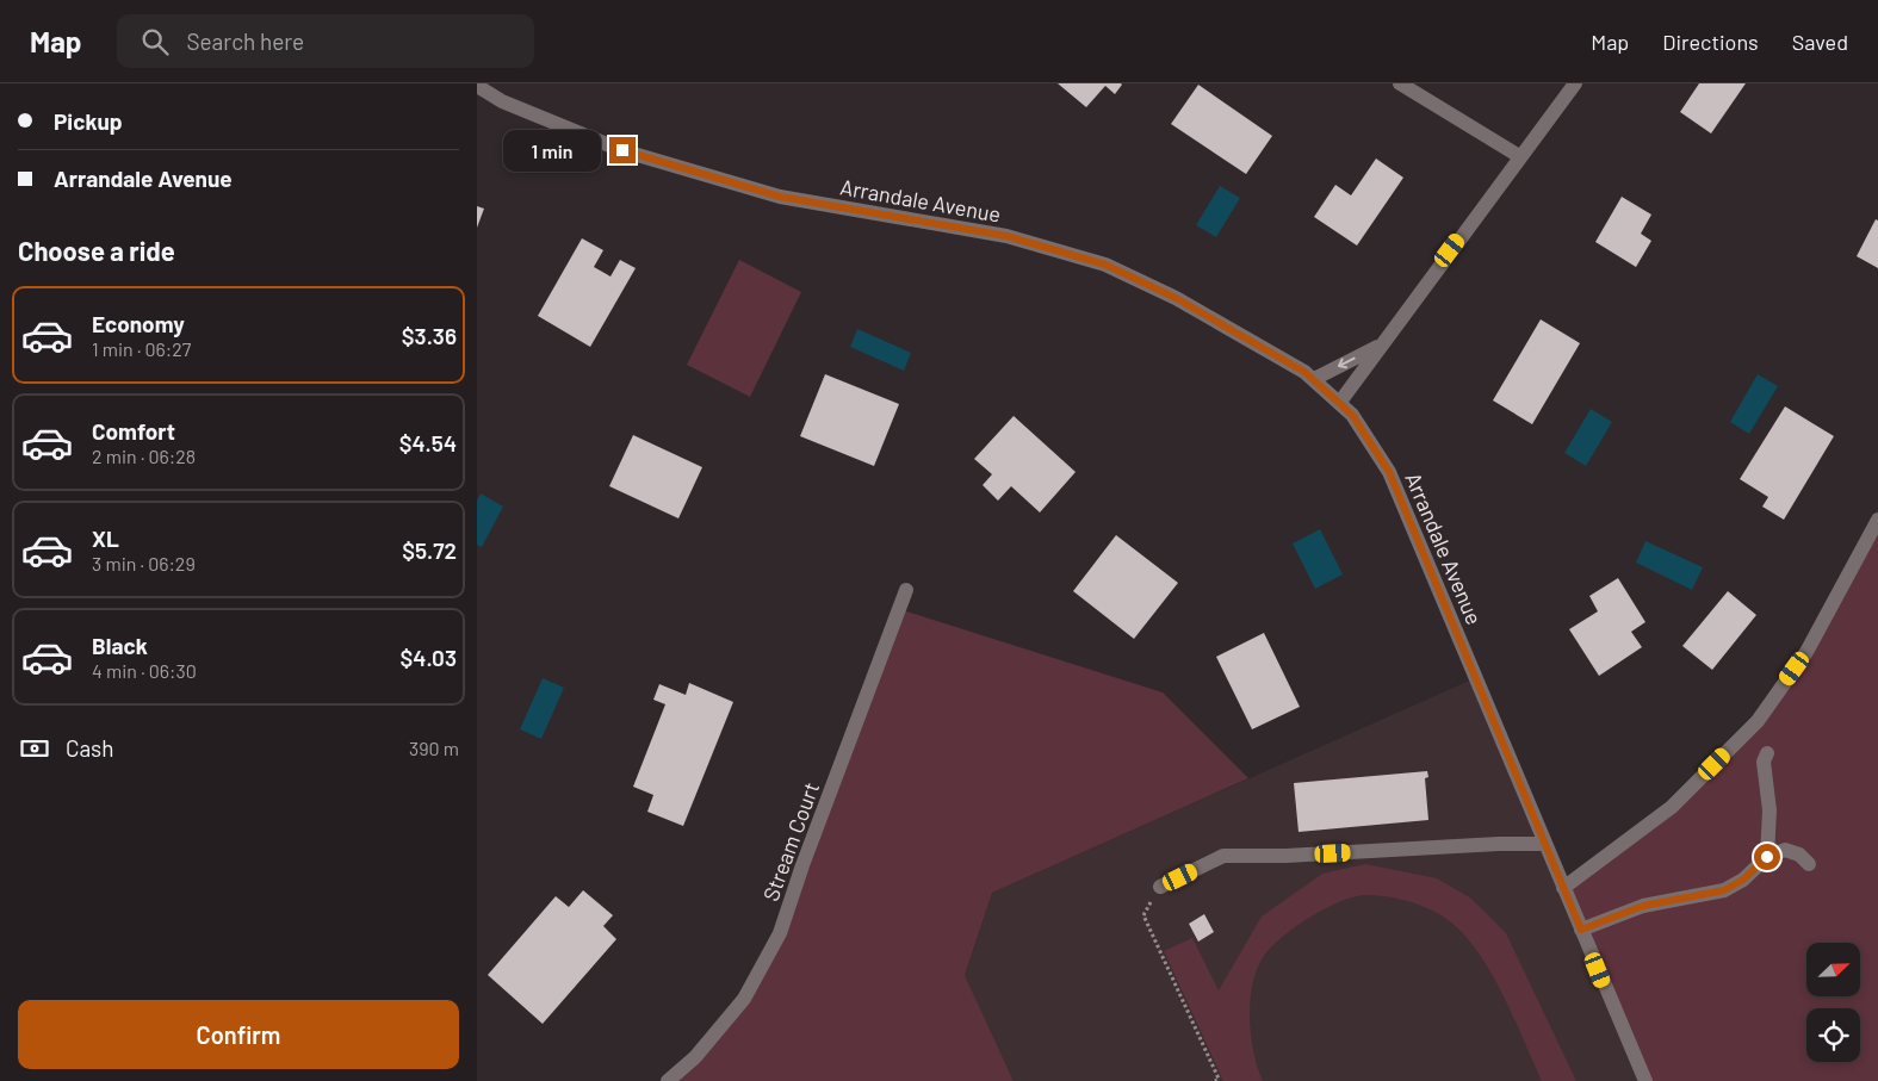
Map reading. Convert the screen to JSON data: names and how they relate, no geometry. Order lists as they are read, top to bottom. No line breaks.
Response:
{"streets":{"street":["Arrandale Avenue","Stream Court"]},"north":"top right","page":{"header":"Map","search":"Search here","nav":["Map","Directions","Saved"],"banner":["Pickup","Arrandale Avenue"],"bubble":"1 min","heading":"Choose a ride","list":[{"name":"Economy","note":"1 min · 06:27","value":"$3.36"},{"name":"Comfort","note":"2 min · 06:28","value":"$4.54"},{"name":"XL","note":"3 min · 06:29","value":"$5.72"},{"name":"Black","note":"4 min · 06:30","value":"$4.03"}],"pay":["Cash","390 m"],"buttons":"Confirm"}}
